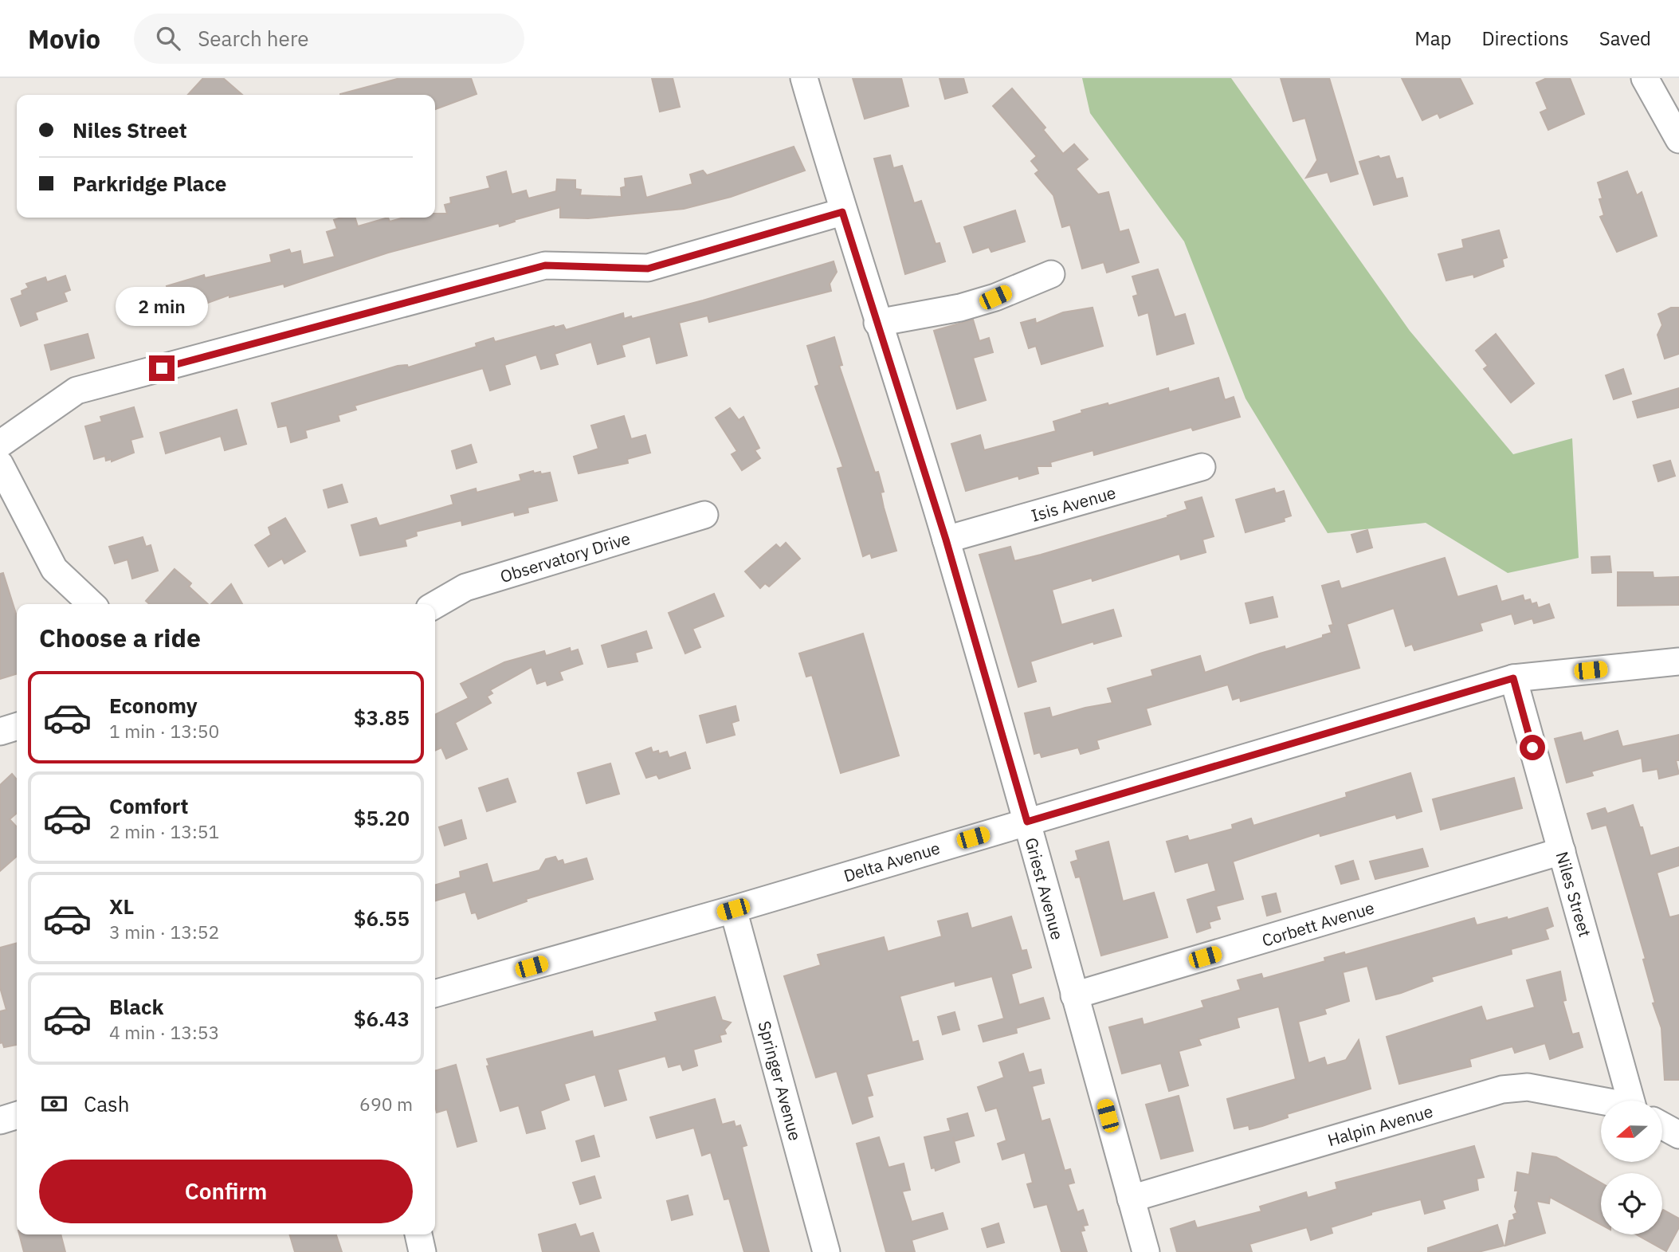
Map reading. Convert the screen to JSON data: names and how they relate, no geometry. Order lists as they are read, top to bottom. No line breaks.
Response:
{"streets":{"street":["Isis Avenue","Observatory Drive","Delta Avenue","Griest Avenue","Niles Street","Corbett Avenue","Springer Avenue","Halpin Avenue"]},"crossings":[["Isis Avenue","Griest Avenue"],["Delta Avenue","Griest Avenue"],["Delta Avenue","Niles Street"],["Delta Avenue","Springer Avenue"],["Griest Avenue","Corbett Avenue"],["Griest Avenue","Halpin Avenue"],["Niles Street","Corbett Avenue"]],"north":"left","page":{"header":"Movio","search":"Search here","nav":["Map","Directions","Saved"],"banner":["Niles Street","Parkridge Place"],"bubble":"2 min","heading":"Choose a ride","list":[{"name":"Economy","note":"1 min · 13:50","value":"$3.85"},{"name":"Comfort","note":"2 min · 13:51","value":"$5.20"},{"name":"XL","note":"3 min · 13:52","value":"$6.55"},{"name":"Black","note":"4 min · 13:53","value":"$6.43"}],"pay":["Cash","690 m"],"buttons":"Confirm"}}
